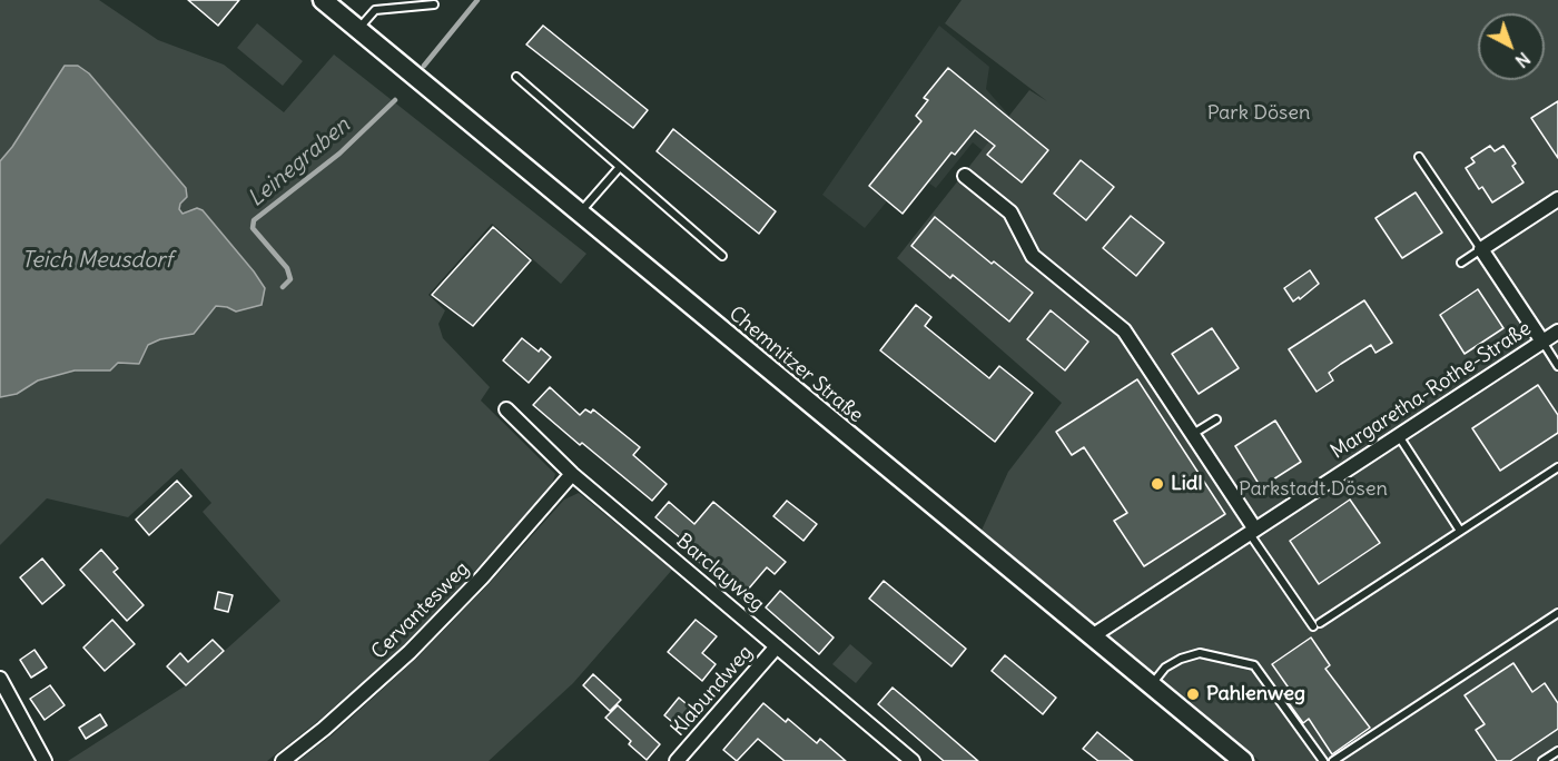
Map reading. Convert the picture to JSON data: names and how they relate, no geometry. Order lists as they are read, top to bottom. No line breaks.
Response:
{"streets":{"main road":["Chemnitzer Straße"],"street":["Margaretha-Rothe-Straße","Barclayweg","Cervantesweg","Klabundweg"]},"crossings":[["Chemnitzer Straße","Margaretha-Rothe-Straße"],["Barclayweg","Cervantesweg"],["Barclayweg","Klabundweg"]],"water":["Leinegraben","Teich Meusdorf"],"parks":["Park Dösen","Parkstadt Dösen"],"places":["Lidl","Pahlenweg"],"north":"bottom right"}
